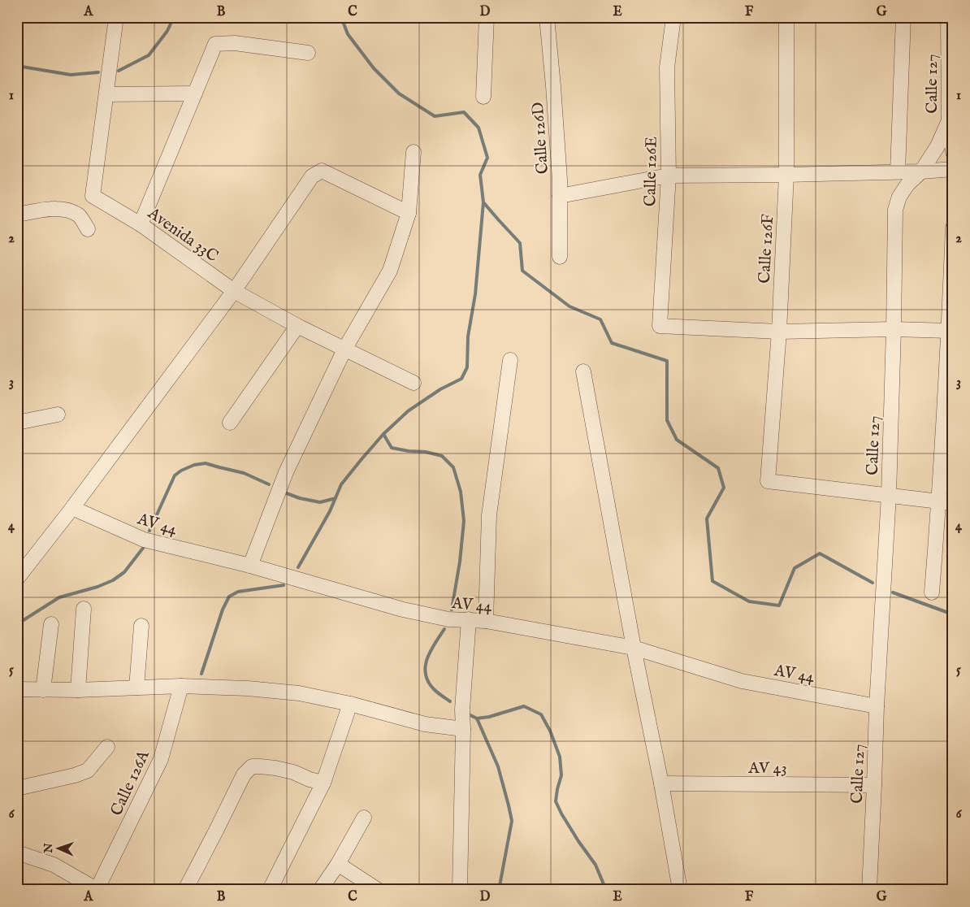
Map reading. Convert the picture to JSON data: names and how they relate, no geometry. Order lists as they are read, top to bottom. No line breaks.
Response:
{"streets":{"street":["Calle 127","Calle 126D","Calle 126E","Avenida 33C","Calle 126F","AV 44","AV 43","Calle 126A"]},"crossings":[["Calle 127","Calle 126F"],["Calle 127","AV 44"],["Calle 127","AV 43"],["Calle 126E","Calle 126F"]],"north":"left","grid":{"columns":["A","B","C","D","E","F","G"],"rows":["1","2","3","4","5","6"]}}
